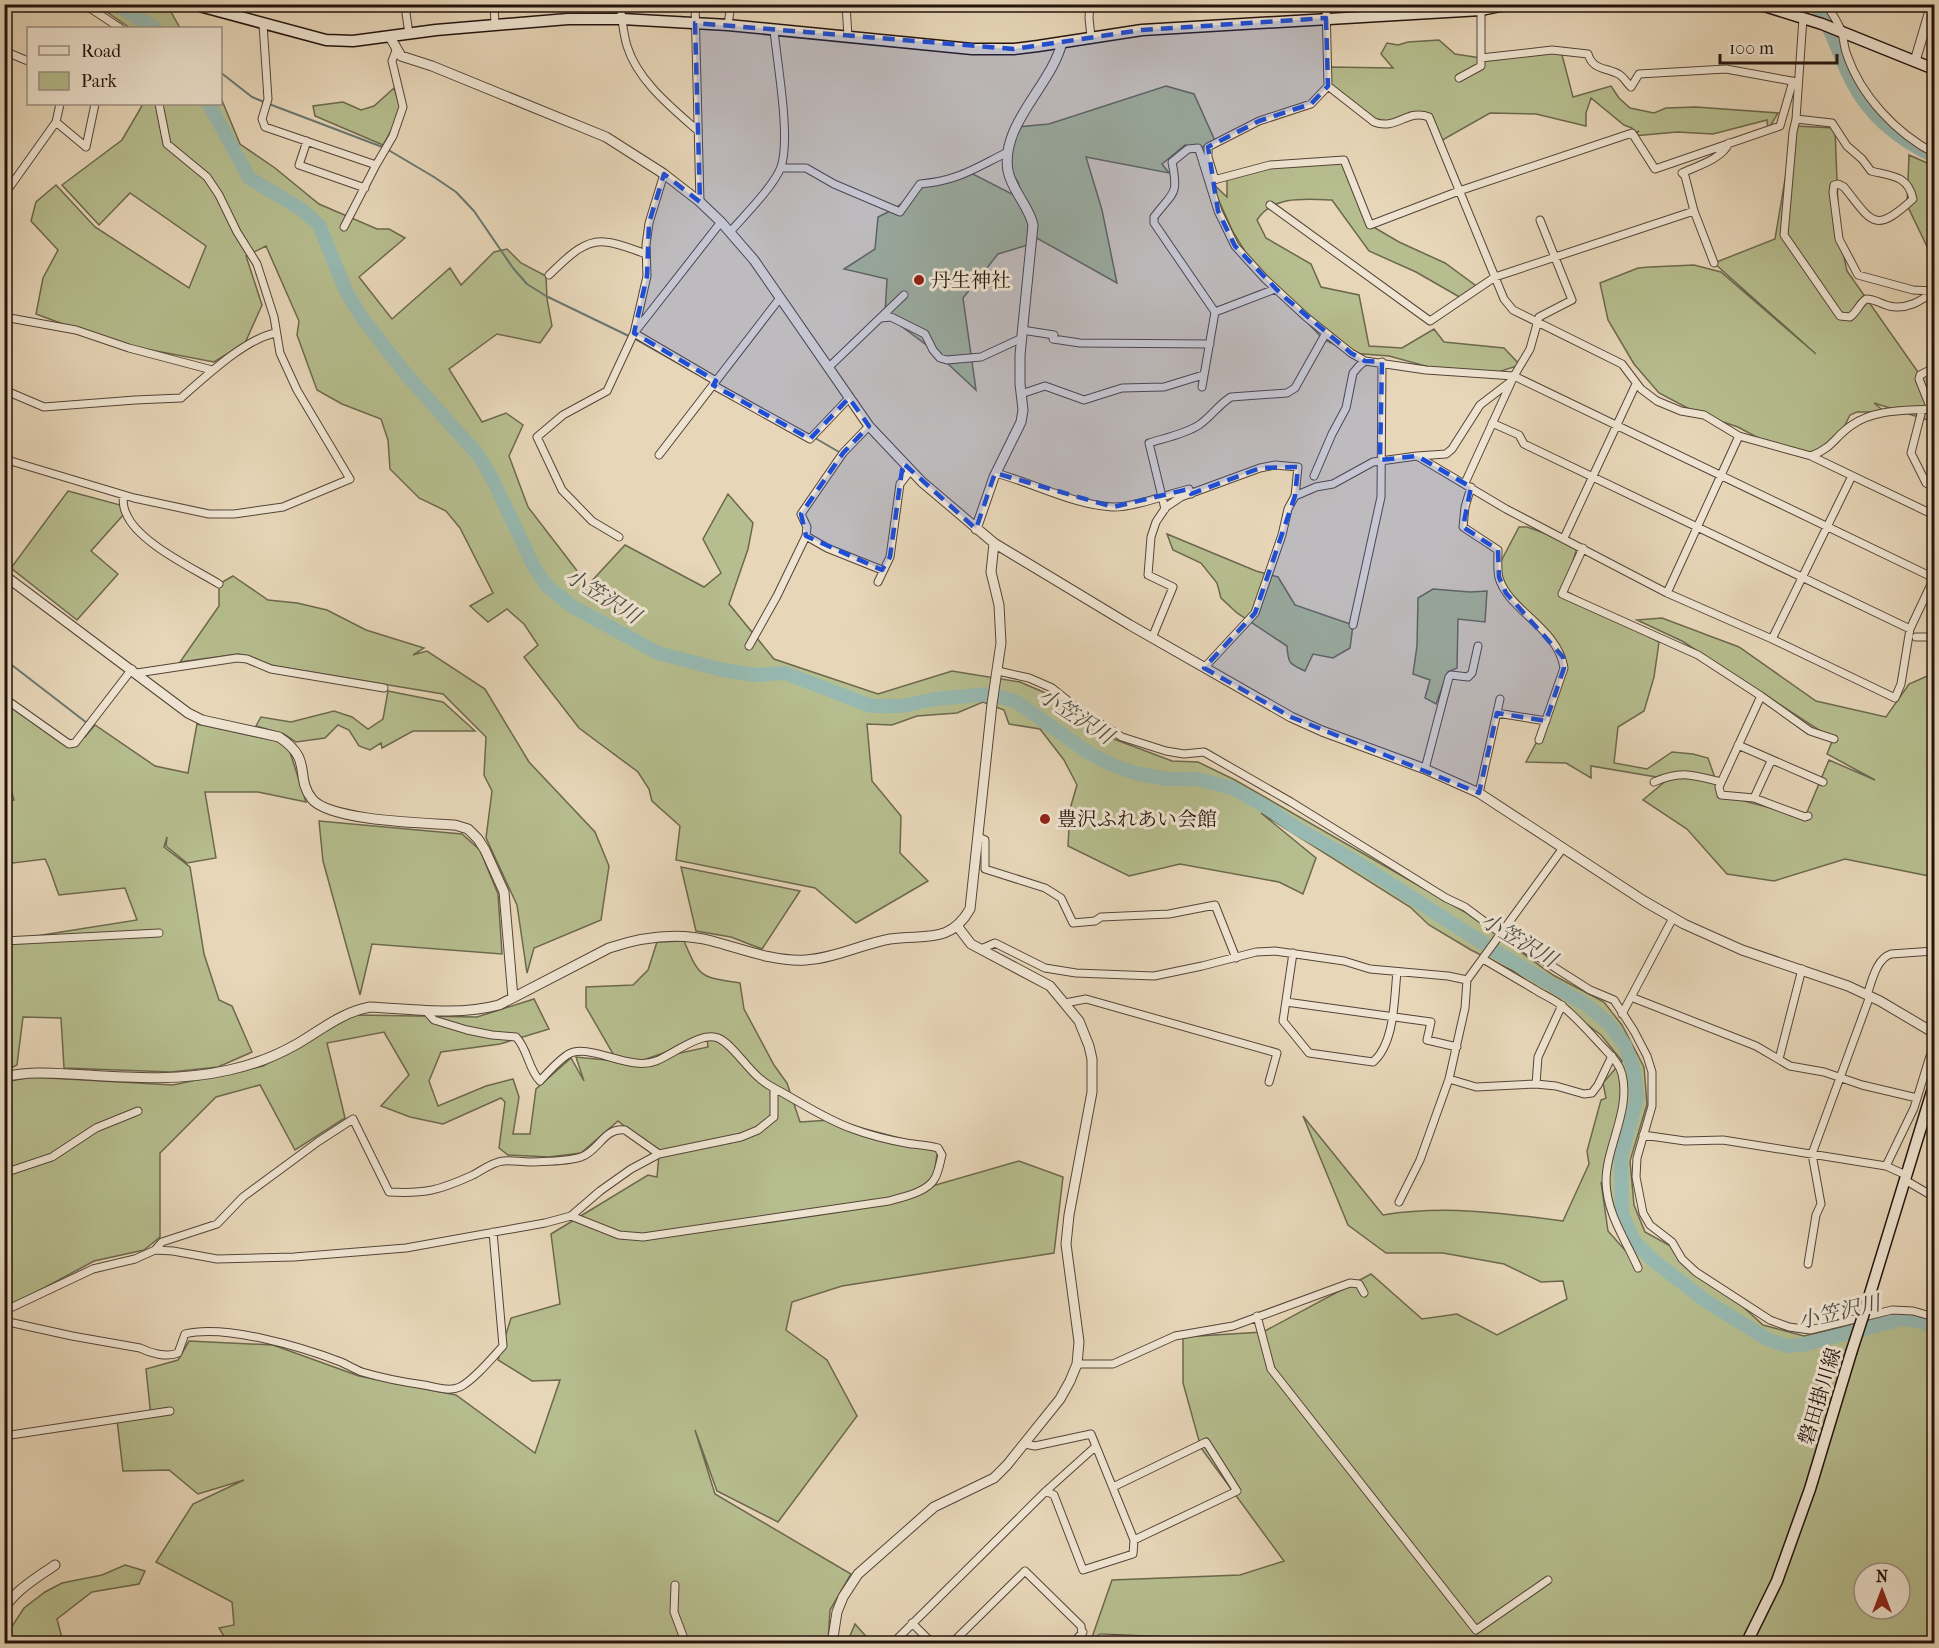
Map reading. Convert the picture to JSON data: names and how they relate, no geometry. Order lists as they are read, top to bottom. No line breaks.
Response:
{"streets":{"main road":["磐田掛川線"]},"water":["小笠沢川"],"places":["丹生神社","豊沢ふれあい会館"],"legend":["Road","Park"],"scale_bar":"100 m","north":"top"}
